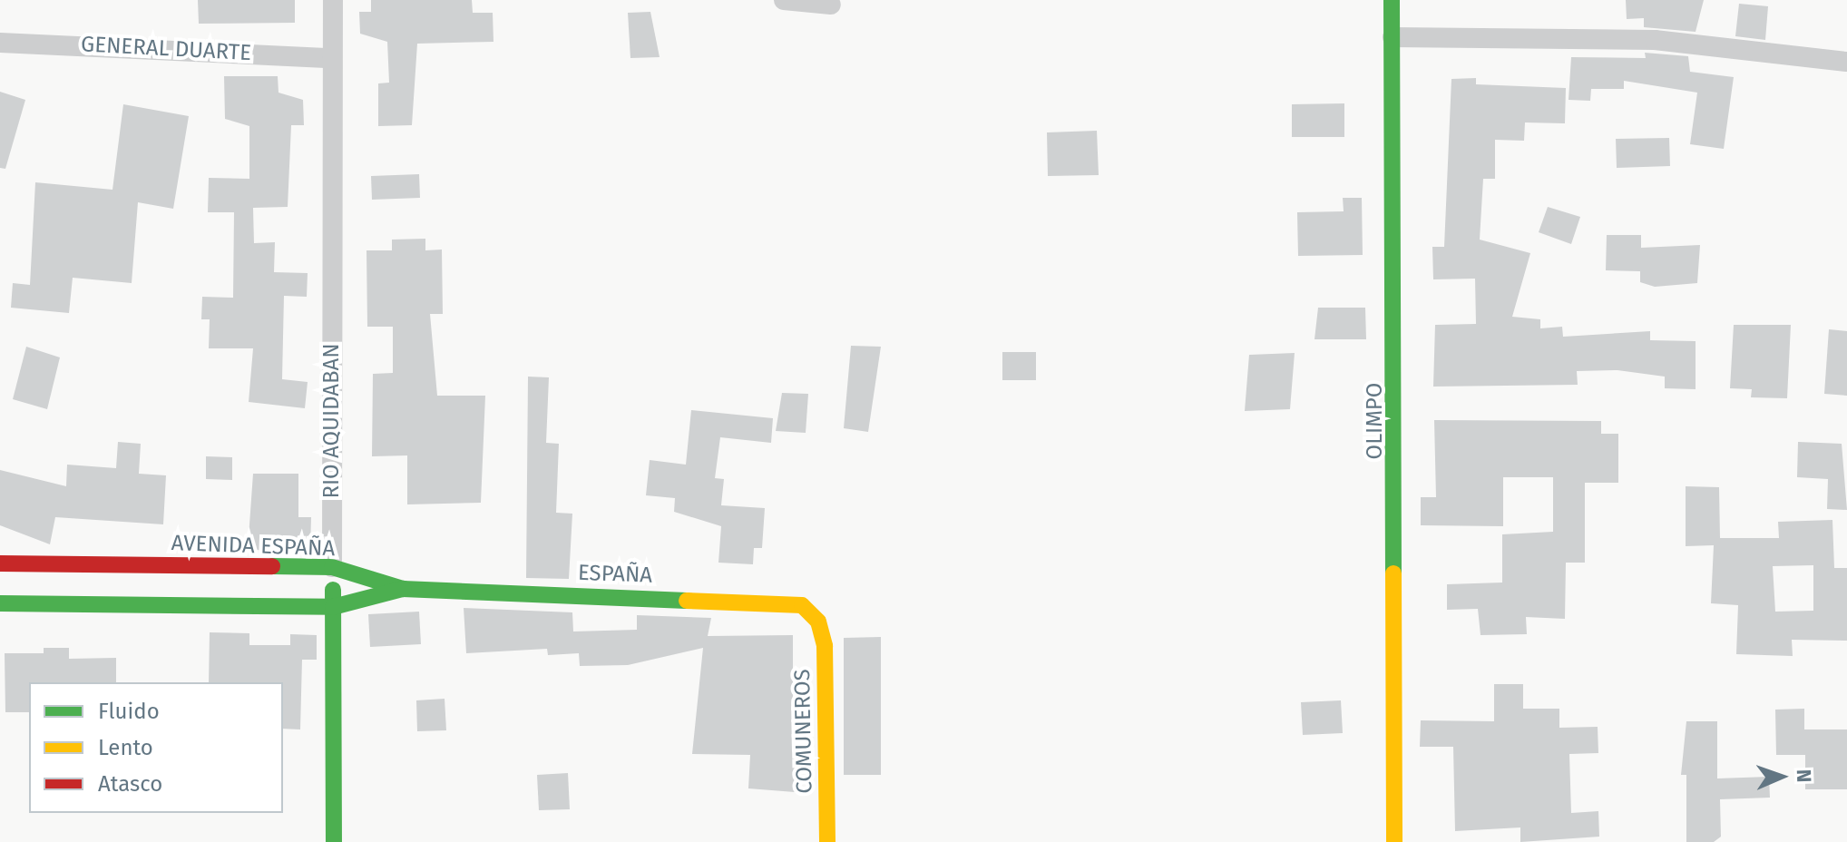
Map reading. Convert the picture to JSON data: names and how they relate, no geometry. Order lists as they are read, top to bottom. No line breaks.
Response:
{"streets":{"street":["GENERAL DUARTE","RIO AQUIDABAN","OLIMPO","AVENIDA ESPAÑA","ESPAÑA","COMUNEROS"]},"crossings":[["GENERAL DUARTE","RIO AQUIDABAN"],["RIO AQUIDABAN","AVENIDA ESPAÑA"],["AVENIDA ESPAÑA","ESPAÑA"],["ESPAÑA","COMUNEROS"]],"legend":["Fluido","Lento","Atasco"],"north":"right"}
